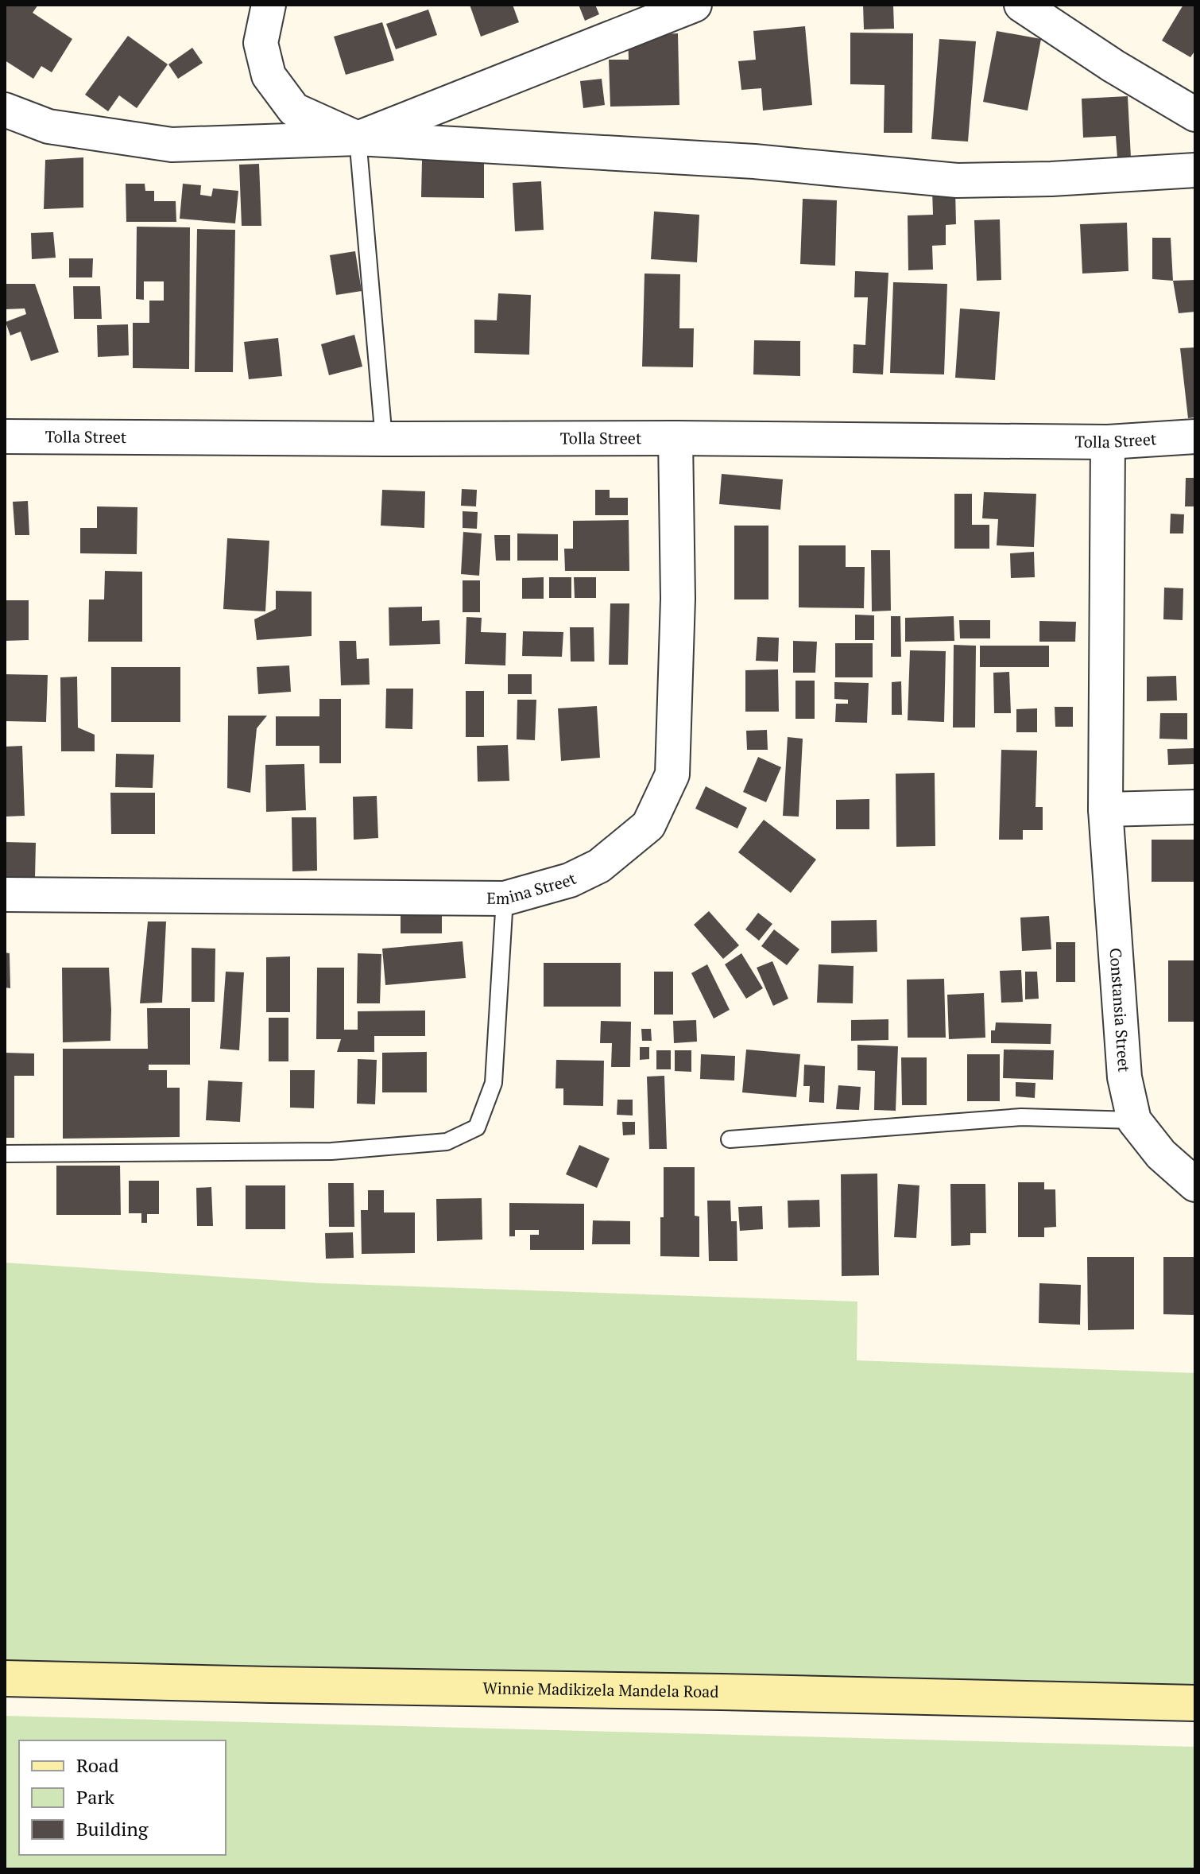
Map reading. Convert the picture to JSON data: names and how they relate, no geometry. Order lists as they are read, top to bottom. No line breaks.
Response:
{"streets":{"main road":["Winnie Madikizela Mandela Road"],"street":["Tolla Street","Emina Street","Constansia Street"]},"crossings":[["Tolla Street","Emina Street"],["Tolla Street","Constansia Street"]],"legend":["Road","Park","Building"]}
